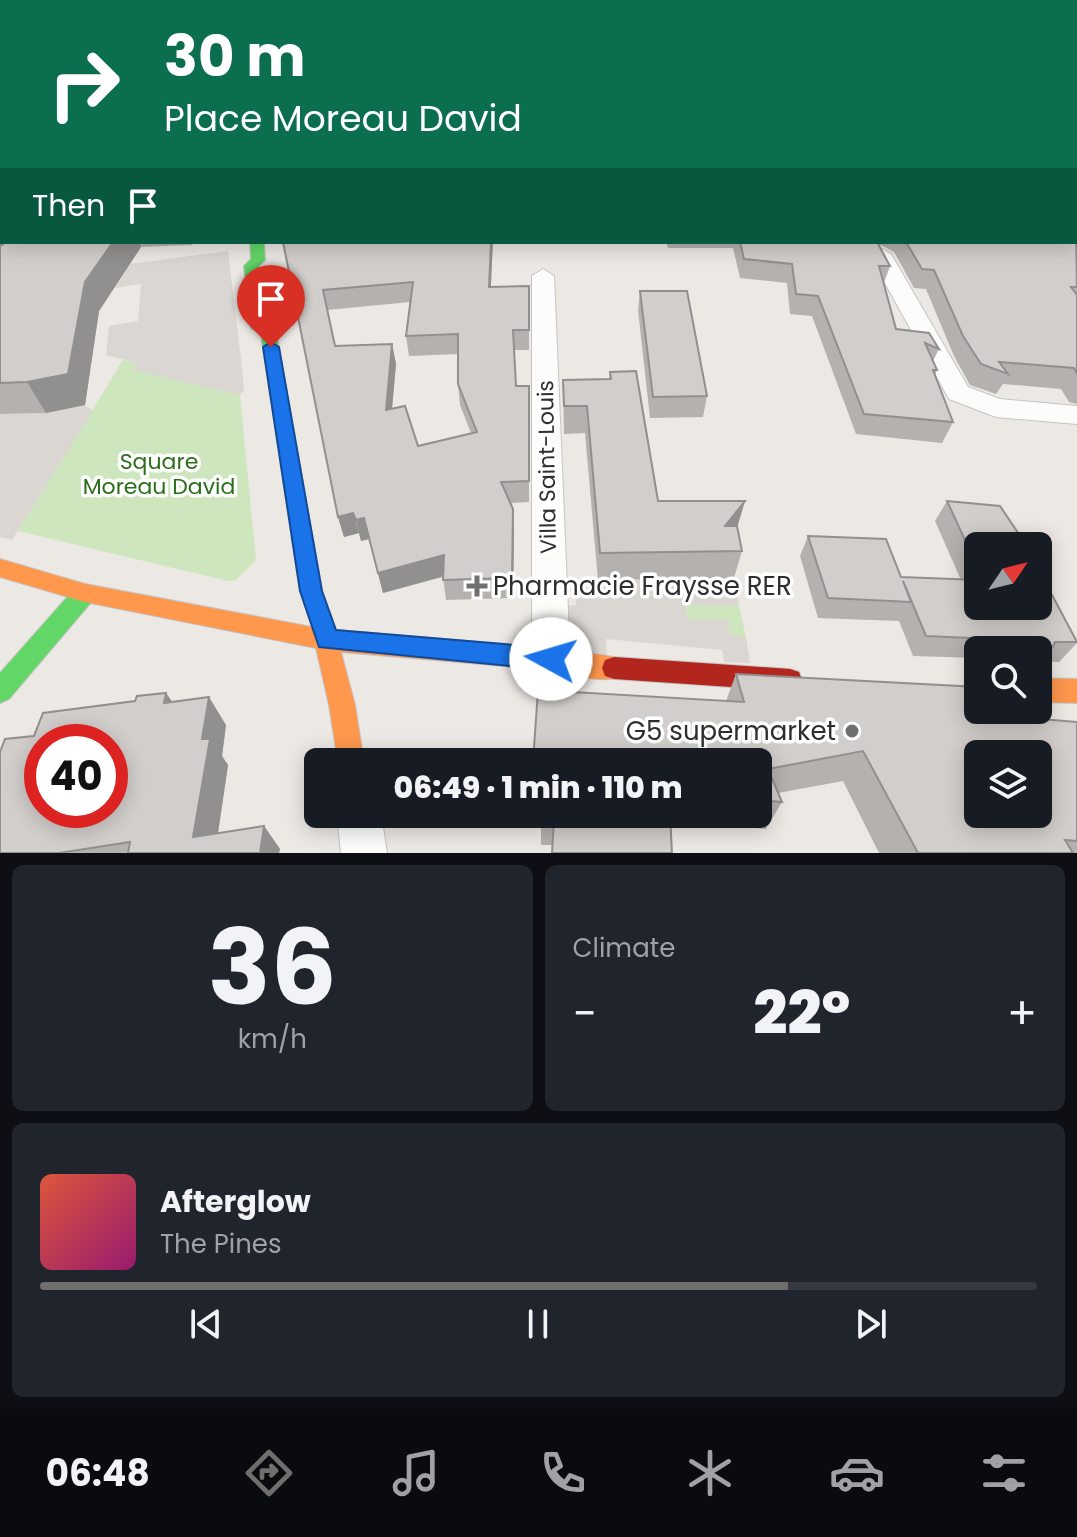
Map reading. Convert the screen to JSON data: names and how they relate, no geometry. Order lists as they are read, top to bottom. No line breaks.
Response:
{"streets":{"street":["Villa Saint-Louis"]},"parks":["Square Moreau David"],"places":{"health":["Pharmacie Fraysse RER"],"other":["G5 supermarket"]},"north":"top right","page":{"turn":["30 m","Place Moreau David"],"then":"Then","limit":"40","trip":"06:49 · 1 min · 110 m","tile":[["36","km/h"],"Climate"],"heat":["−","22°","+"],"song":["Afterglow","The Pines"],"tabs":"06:48"}}
